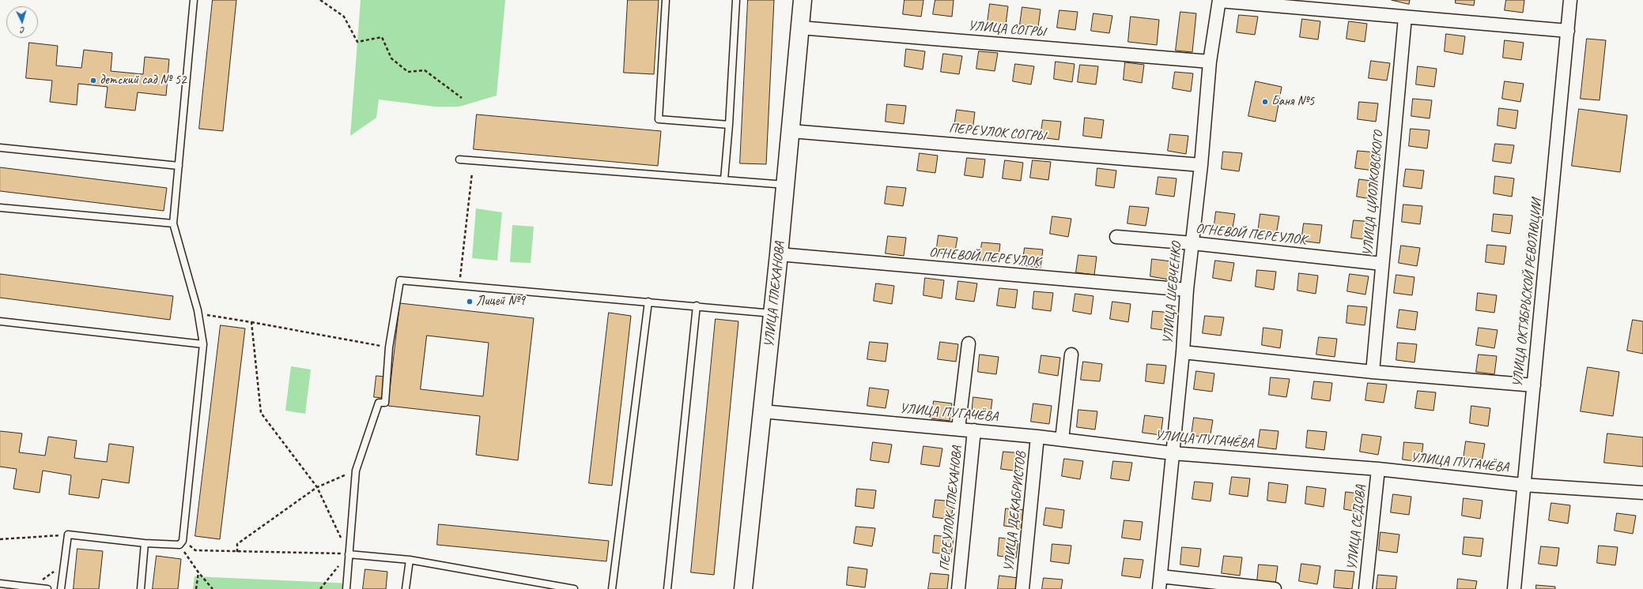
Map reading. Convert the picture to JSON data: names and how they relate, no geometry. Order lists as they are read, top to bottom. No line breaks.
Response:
{"streets":{"main road":["УЛИЦА ПЛЕХАНОВА"],"street":["УЛИЦА СОГРЫ","ПЕРЕУЛОК СОГРЫ","УЛИЦА ЦИОЛКОВСКОГО","ОГНЕВОЙ ПЕРЕУЛОК","УЛИЦА ШЕВЧЕНКО","УЛИЦА ОКТЯБРЬСКОЙ РЕВОЛЮЦИИ","УЛИЦА ПУГАЧЁВА","ПЕРЕУЛОК ПЛЕХАНОВА","УЛИЦА ДЕКАБРИСТОВ","УЛИЦА СЕДОВА"]},"crossings":[["УЛИЦА СОГРЫ","УЛИЦА ШЕВЧЕНКО"],["УЛИЦА СОГРЫ","УЛИЦА ПЛЕХАНОВА"],["ПЕРЕУЛОК СОГРЫ","УЛИЦА ШЕВЧЕНКО"],["ПЕРЕУЛОК СОГРЫ","УЛИЦА ПЛЕХАНОВА"],["УЛИЦА ЦИОЛКОВСКОГО","ОГНЕВОЙ ПЕРЕУЛОК"],["ОГНЕВОЙ ПЕРЕУЛОК","УЛИЦА ШЕВЧЕНКО"],["ОГНЕВОЙ ПЕРЕУЛОК","УЛИЦА ПЛЕХАНОВА"],["УЛИЦА ШЕВЧЕНКО","УЛИЦА ПУГАЧЁВА"],["УЛИЦА ОКТЯБРЬСКОЙ РЕВОЛЮЦИИ","УЛИЦА ПУГАЧЁВА"],["УЛИЦА ПЛЕХАНОВА","УЛИЦА ПУГАЧЁВА"],["УЛИЦА ПУГАЧЁВА","ПЕРЕУЛОК ПЛЕХАНОВА"],["УЛИЦА ПУГАЧЁВА","УЛИЦА ДЕКАБРИСТОВ"],["УЛИЦА ПУГАЧЁВА","УЛИЦА СЕДОВА"]],"places":["детский сад № 52","Баня №5","Лицей №9"],"north":"bottom"}
